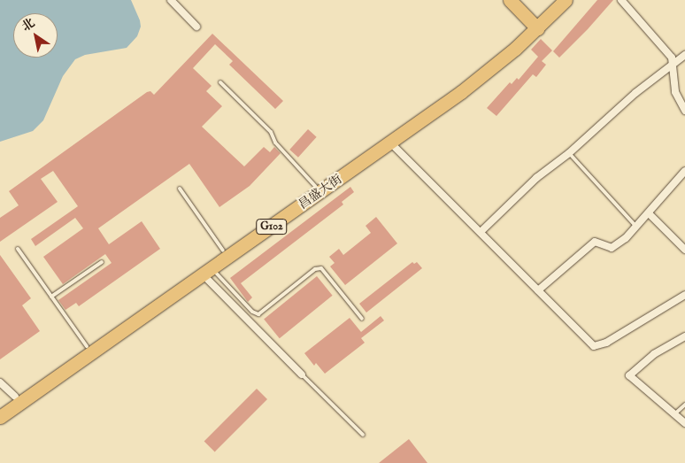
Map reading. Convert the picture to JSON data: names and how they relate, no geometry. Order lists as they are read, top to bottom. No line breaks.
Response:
{"streets":{"highway":["昌盛大街","G102"]},"north":"top left"}
